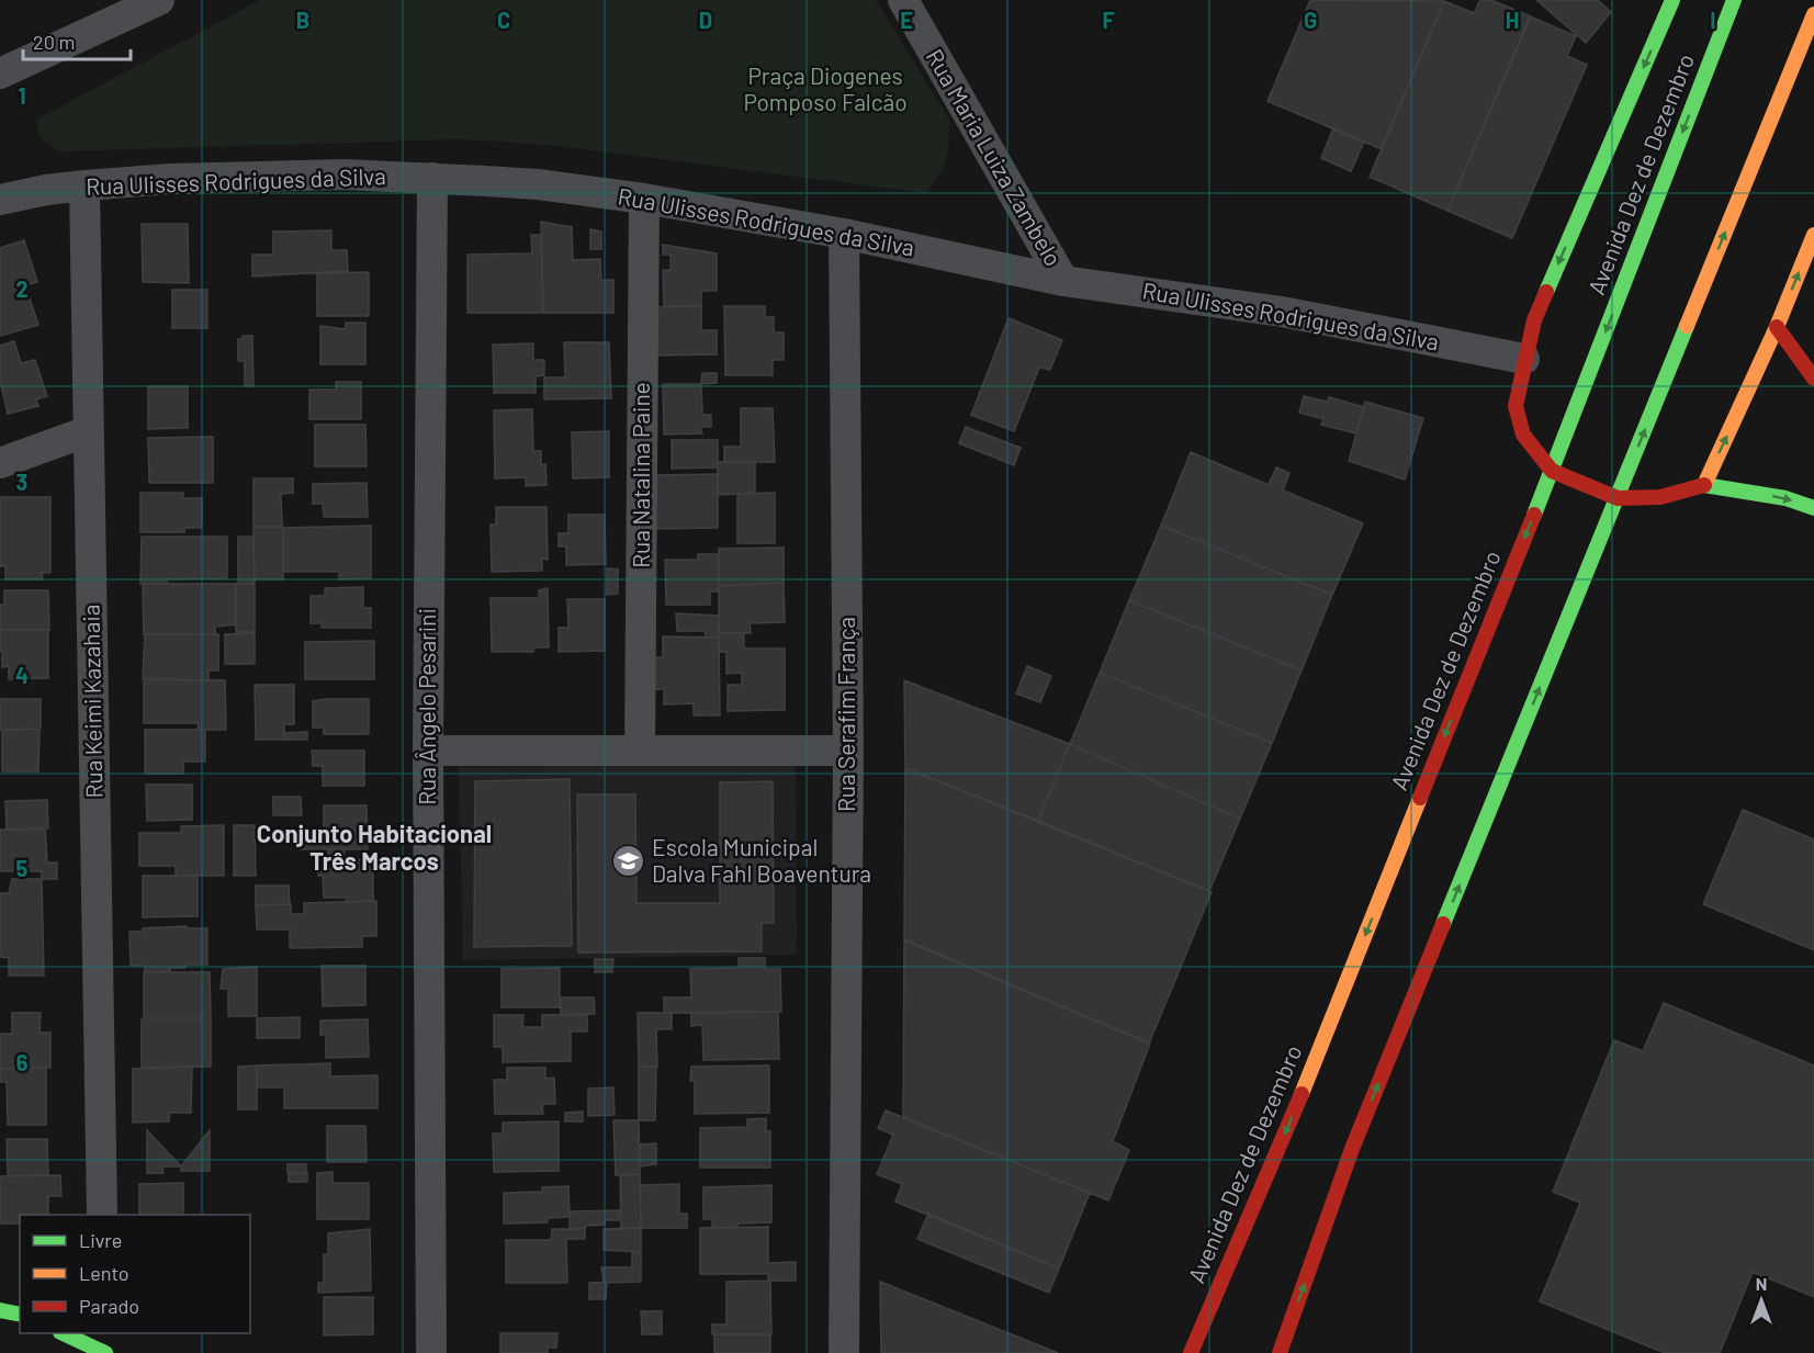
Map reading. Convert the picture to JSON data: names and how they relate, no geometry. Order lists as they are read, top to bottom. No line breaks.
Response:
{"streets":{"main road":["Avenida Dez de Dezembro"],"street":["Rua Maria Luiza Zambelo","Rua Ulisses Rodrigues da Silva","Rua Natalina Paine","Rua Keimi Kazahaia","Rua Ângelo Pesarini","Rua Serafim França"]},"crossings":[["Rua Maria Luiza Zambelo","Rua Ulisses Rodrigues da Silva"],["Rua Ulisses Rodrigues da Silva","Rua Natalina Paine"],["Rua Ulisses Rodrigues da Silva","Rua Keimi Kazahaia"],["Rua Ulisses Rodrigues da Silva","Rua Ângelo Pesarini"],["Rua Ulisses Rodrigues da Silva","Rua Serafim França"]],"districts":["Conjunto Habitacional Três Marcos"],"parks":["Praça Diogenes Pomposo Falcão"],"places":{"school or university":["Escola Municipal Dalva Fahl Boaventura"]},"legend":["Livre","Lento","Parado"],"scale_bar":"20 m","north":"top","grid":{"columns":["B","C","D","E","F","G","H","I"],"rows":["1","2","3","4","5","6"]}}
